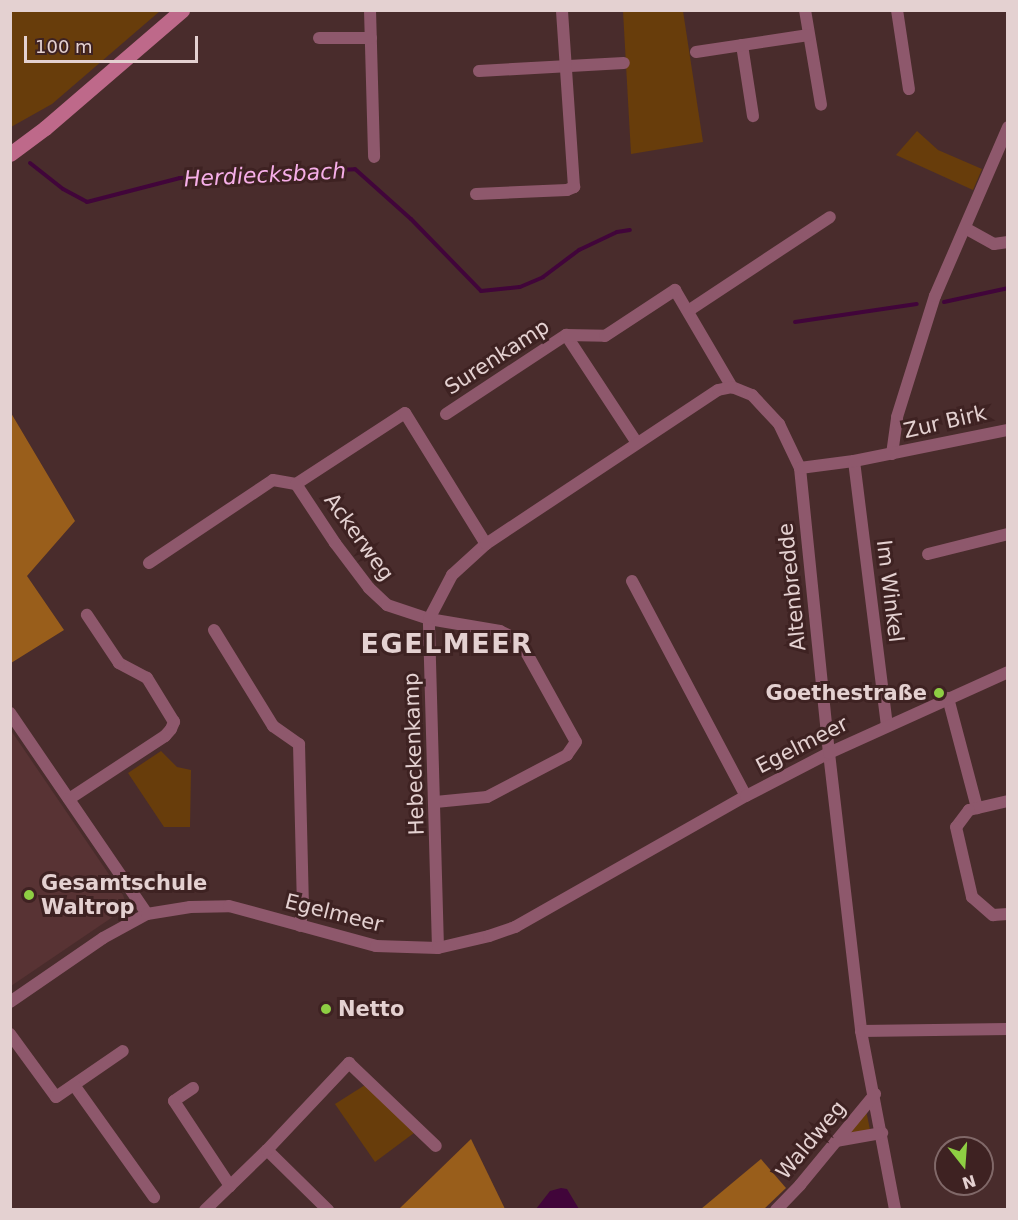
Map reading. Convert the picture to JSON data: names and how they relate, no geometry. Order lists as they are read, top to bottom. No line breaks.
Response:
{"streets":{"street":["Surenkamp","Zur Birk","Ackerweg","Altenbredde","Im Winkel","Egelmeer","Hebeckenkamp","Waldweg"]},"crossings":[["Surenkamp","Hebeckenkamp"],["Ackerweg","Hebeckenkamp"],["Altenbredde","Egelmeer"],["Altenbredde","Waldweg"],["Im Winkel","Egelmeer"],["Egelmeer","Hebeckenkamp"]],"districts":["EGELMEER"],"water":["Herdiecksbach"],"places":["Goethestraße","Gesamtschule Waltrop","Netto"],"scale_bar":"100 m","north":"bottom"}
